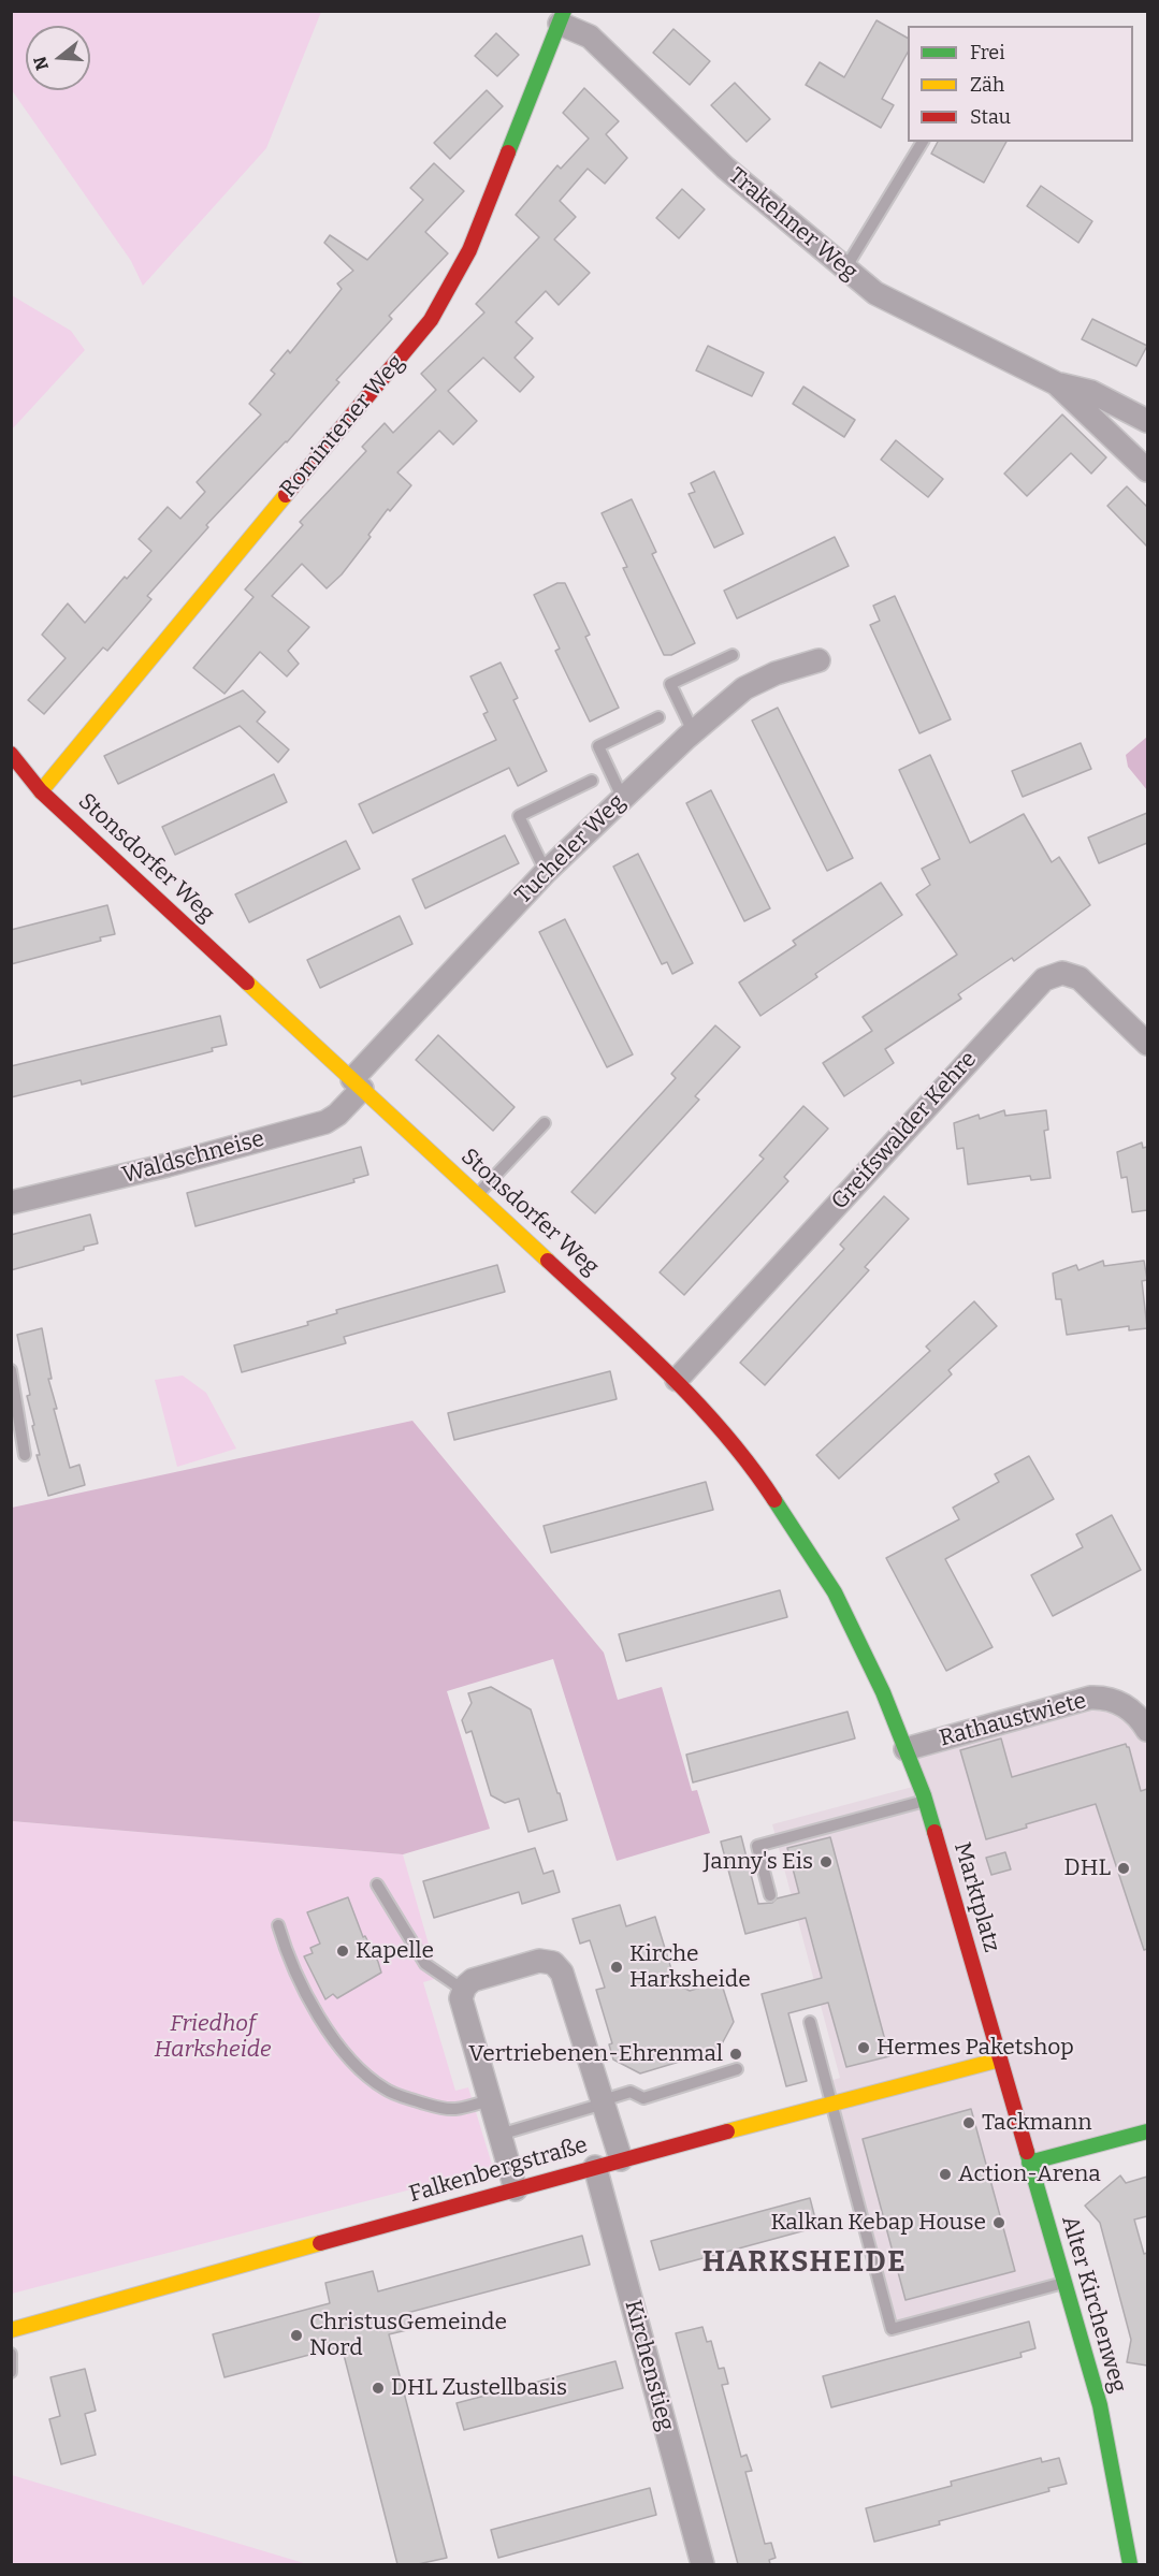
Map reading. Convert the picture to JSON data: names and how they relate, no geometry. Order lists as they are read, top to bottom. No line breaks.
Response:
{"streets":{"main road":["Romintener Weg","Stonsdorfer Weg","Marktplatz","Falkenbergstraße","Alter Kirchenweg"],"street":["Trakehner Weg","Tucheler Weg","Greifswalder Kehre","Waldschneise","Rathaustwiete","Kirchenstieg"]},"crossings":[["Trakehner Weg","Romintener Weg"],["Romintener Weg","Stonsdorfer Weg"],["Tucheler Weg","Stonsdorfer Weg"],["Tucheler Weg","Waldschneise"],["Stonsdorfer Weg","Greifswalder Kehre"],["Stonsdorfer Weg","Waldschneise"],["Stonsdorfer Weg","Rathaustwiete"],["Stonsdorfer Weg","Marktplatz"],["Rathaustwiete","Marktplatz"],["Marktplatz","Falkenbergstraße"],["Marktplatz","Alter Kirchenweg"],["Falkenbergstraße","Alter Kirchenweg"],["Falkenbergstraße","Kirchenstieg"]],"districts":["HARKSHEIDE"],"parks":["Friedhof Harksheide"],"places":["Janny's Eis","DHL","Kapelle","Kirche Harksheide","Hermes Paketshop","Vertriebenen-Ehrenmal","Tackmann","Action-Arena","Kalkan Kebap House","ChristusGemeinde Nord","DHL Zustellbasis"],"legend":["Frei","Zäh","Stau"],"north":"left"}
